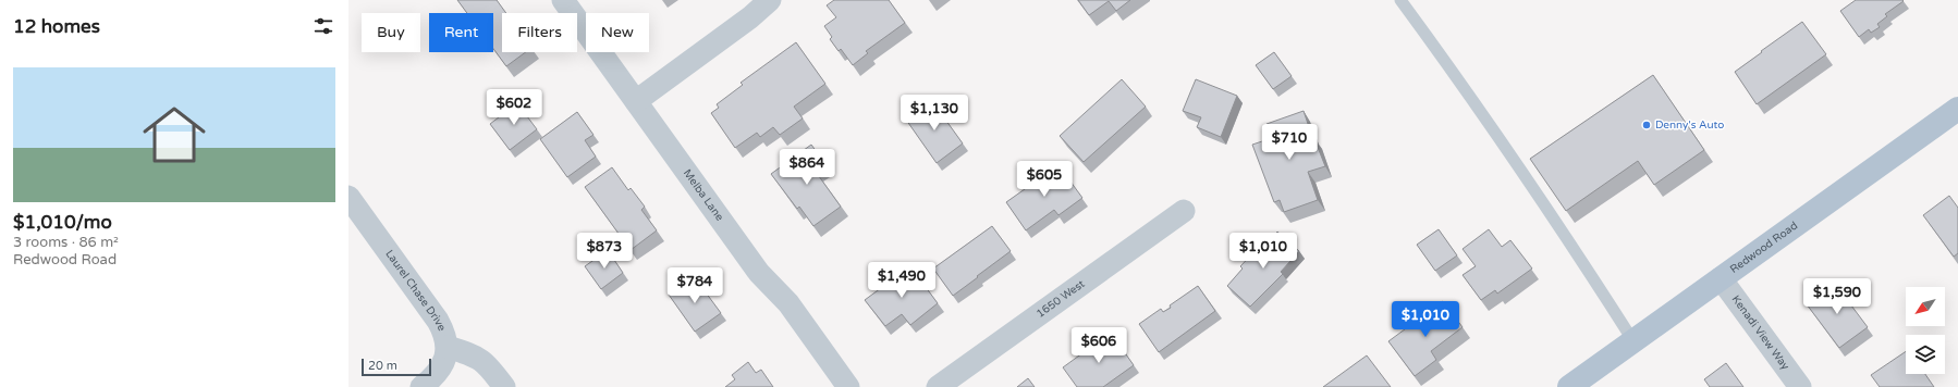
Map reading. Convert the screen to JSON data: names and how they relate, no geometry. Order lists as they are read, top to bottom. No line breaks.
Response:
{"streets":{"main road":["Redwood Road"],"street":["Melba Lane","Laurel Chase Drive","1650 West","Kenadi View Way"]},"crossings":[["Redwood Road","Kenadi View Way"]],"places":["Denny's Auto"],"scale_bar":"20 m","north":"bottom left","page":{"heading":"12 homes","chip":["Buy","Rent","Filters","New"],"list":[{"name":"$1,010/mo","note":"3 rooms · 86 m² · Redwood Road"}],"price":["$602","$1,130","$710","$864","$605","$873","$1,010","$1,490","$784","$1,590","$1,010","$606"],"scale":"20 m"}}
